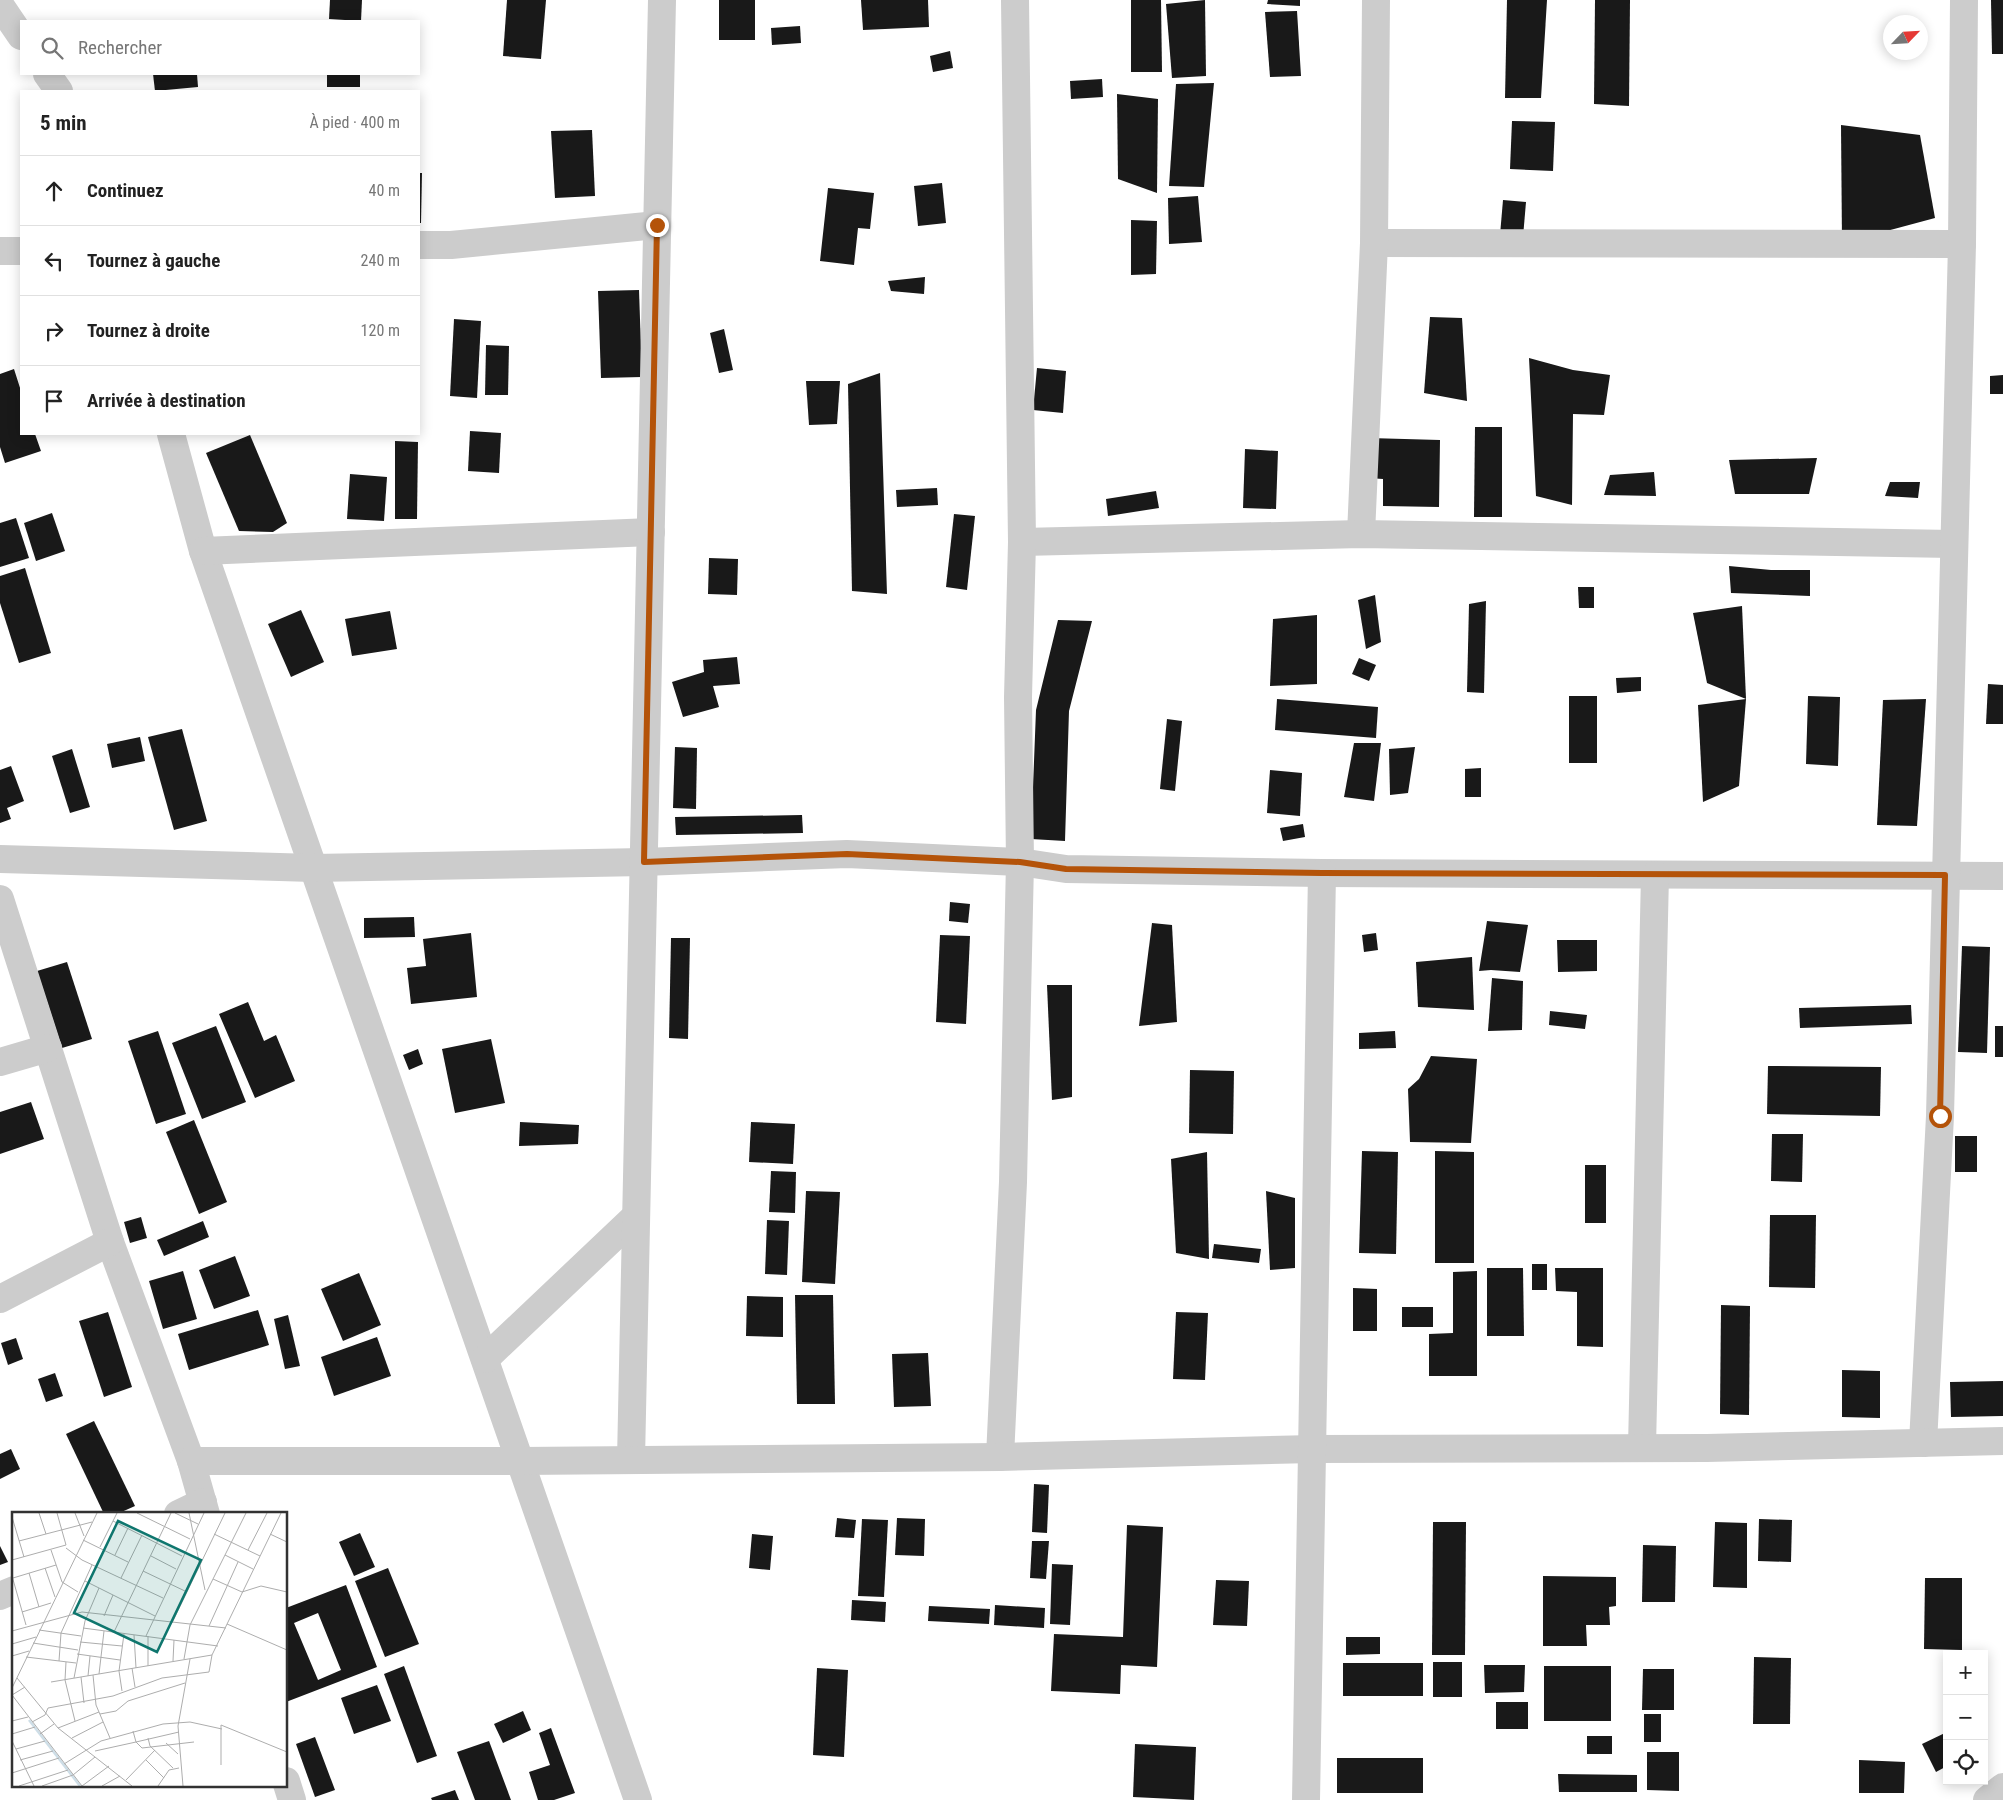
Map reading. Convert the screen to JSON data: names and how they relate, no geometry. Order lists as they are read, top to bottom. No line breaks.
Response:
{"north":"top right","page":{"search":"Rechercher","heading":["5 min","À pied · 400 m"],"list":[["Continuez","40 m"],["Tournez à gauche","240 m"],["Tournez à droite","120 m"],"Arrivée à destination"],"map_buttons":["+","−"]}}
